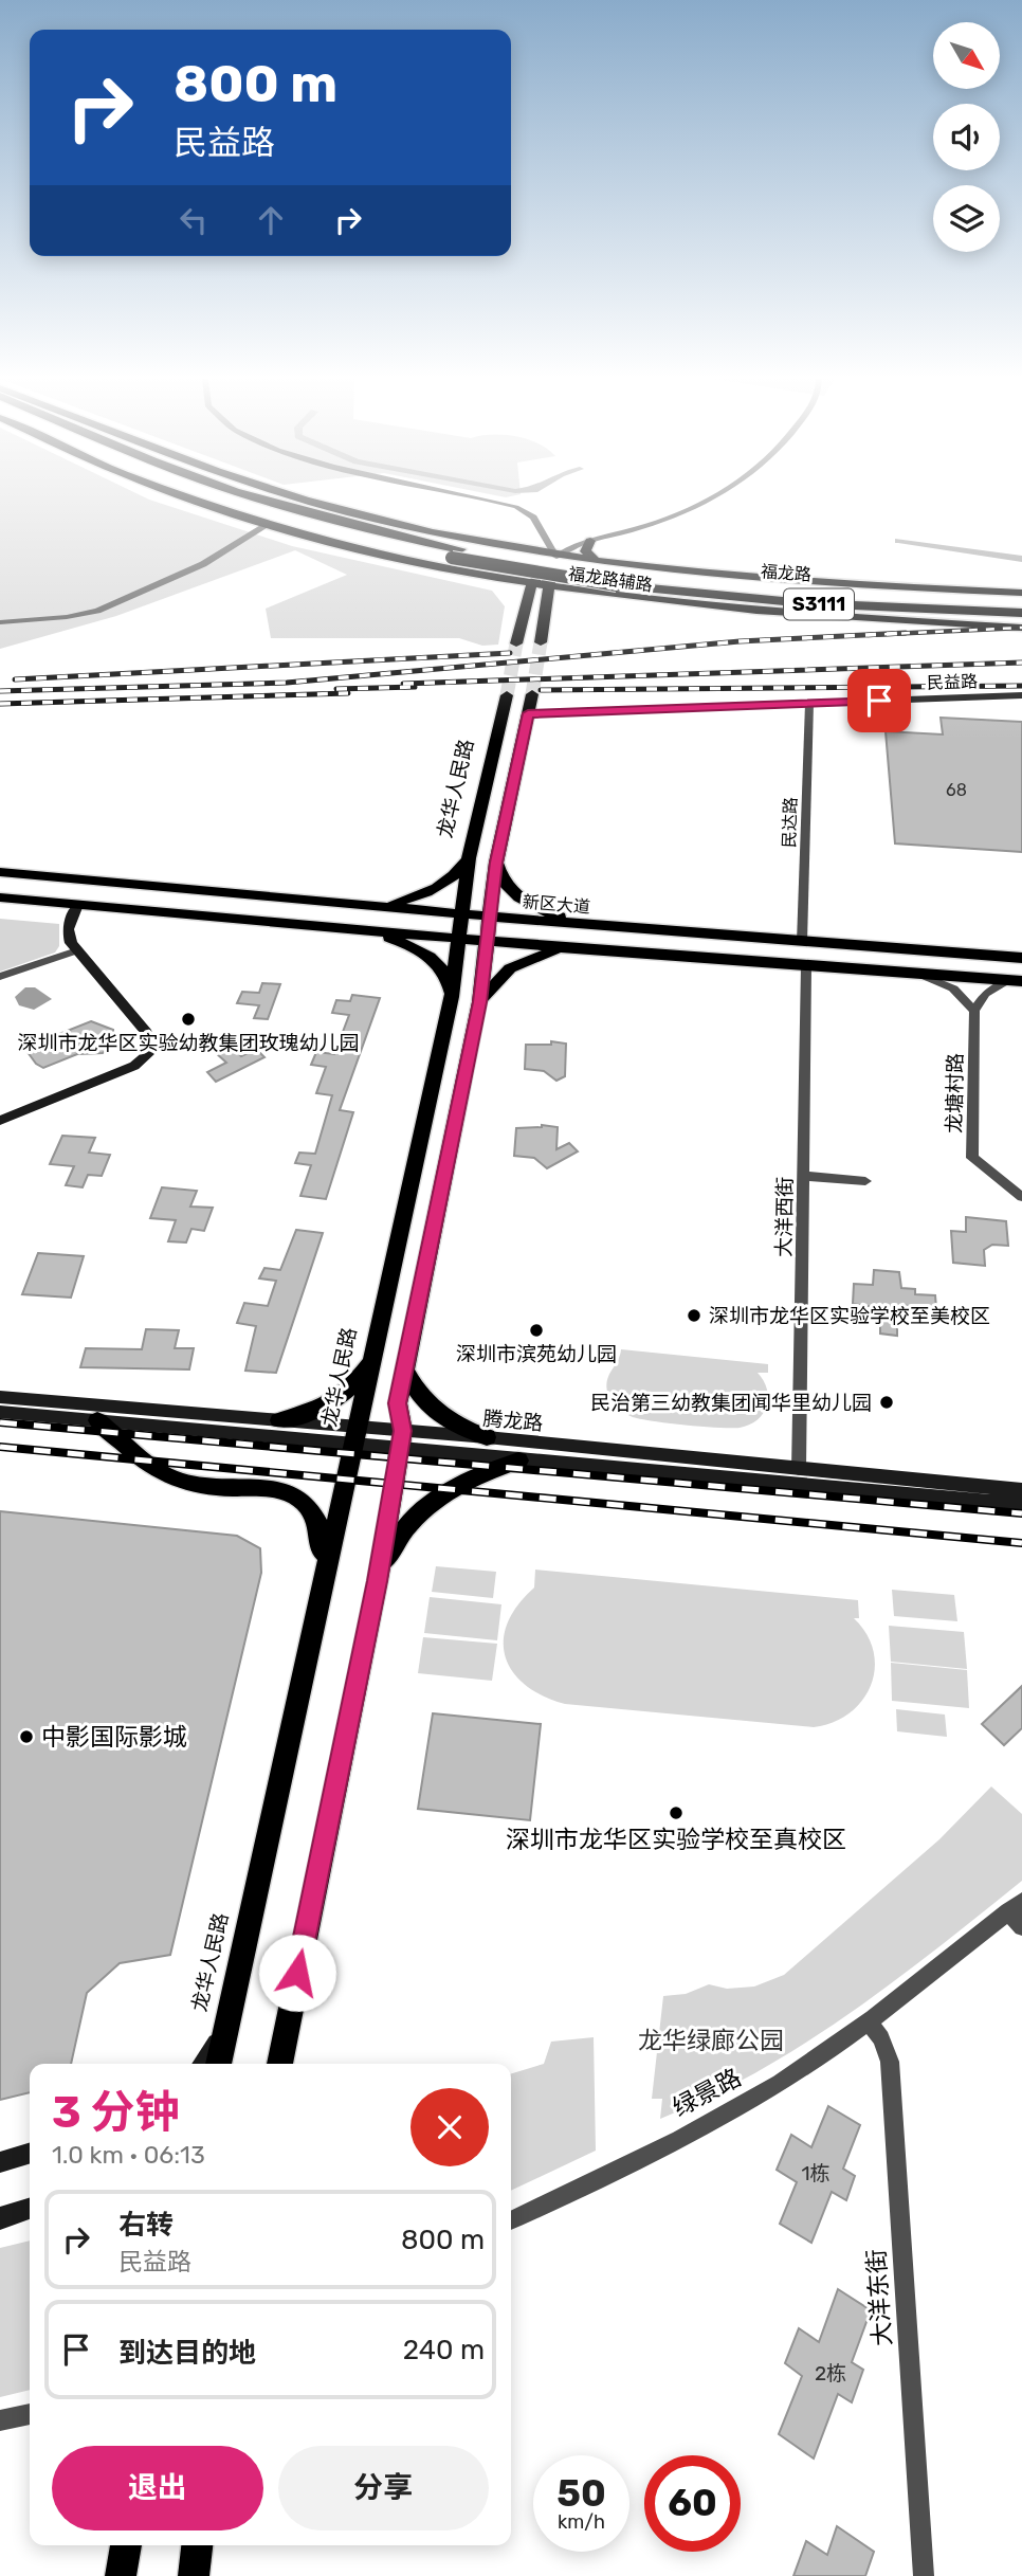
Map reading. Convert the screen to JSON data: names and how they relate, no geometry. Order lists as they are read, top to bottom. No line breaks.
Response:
{"streets":{"highway":["福龙路","S3111"],"main road":["福龙路辅路","民益路","龙华人民路","新区大道","腾龙路"],"street":["民达路","龙塘村路","大洋西街","绿景路","大洋东街"]},"crossings":[["民益路","民达路"],["龙华人民路","新区大道"],["龙华人民路","腾龙路"],["民达路","新区大道"],["大洋西街","腾龙路"],["绿景路","大洋东街"]],"parks":["龙华绿廊公园"],"places":["深圳市龙华区实验幼教集团玫瑰幼儿园","深圳市龙华区实验学校至美校区","深圳市滨苑幼儿园","民治第三幼教集团闻华里幼儿园","中影国际影城","深圳市龙华区实验学校至真校区"],"house_numbers":["68","1栋","2栋"],"north":"bottom right","page":{"turn":["800 m","民益路"],"heading":["3 分钟","1.0 km · 06:13"],"list":[{"name":"右转","note":"民益路","value":"800 m"},{"name":"到达目的地","value":"240 m"}],"buttons":["退出","分享"],"speed":"50 km/h","limit":"60"}}
